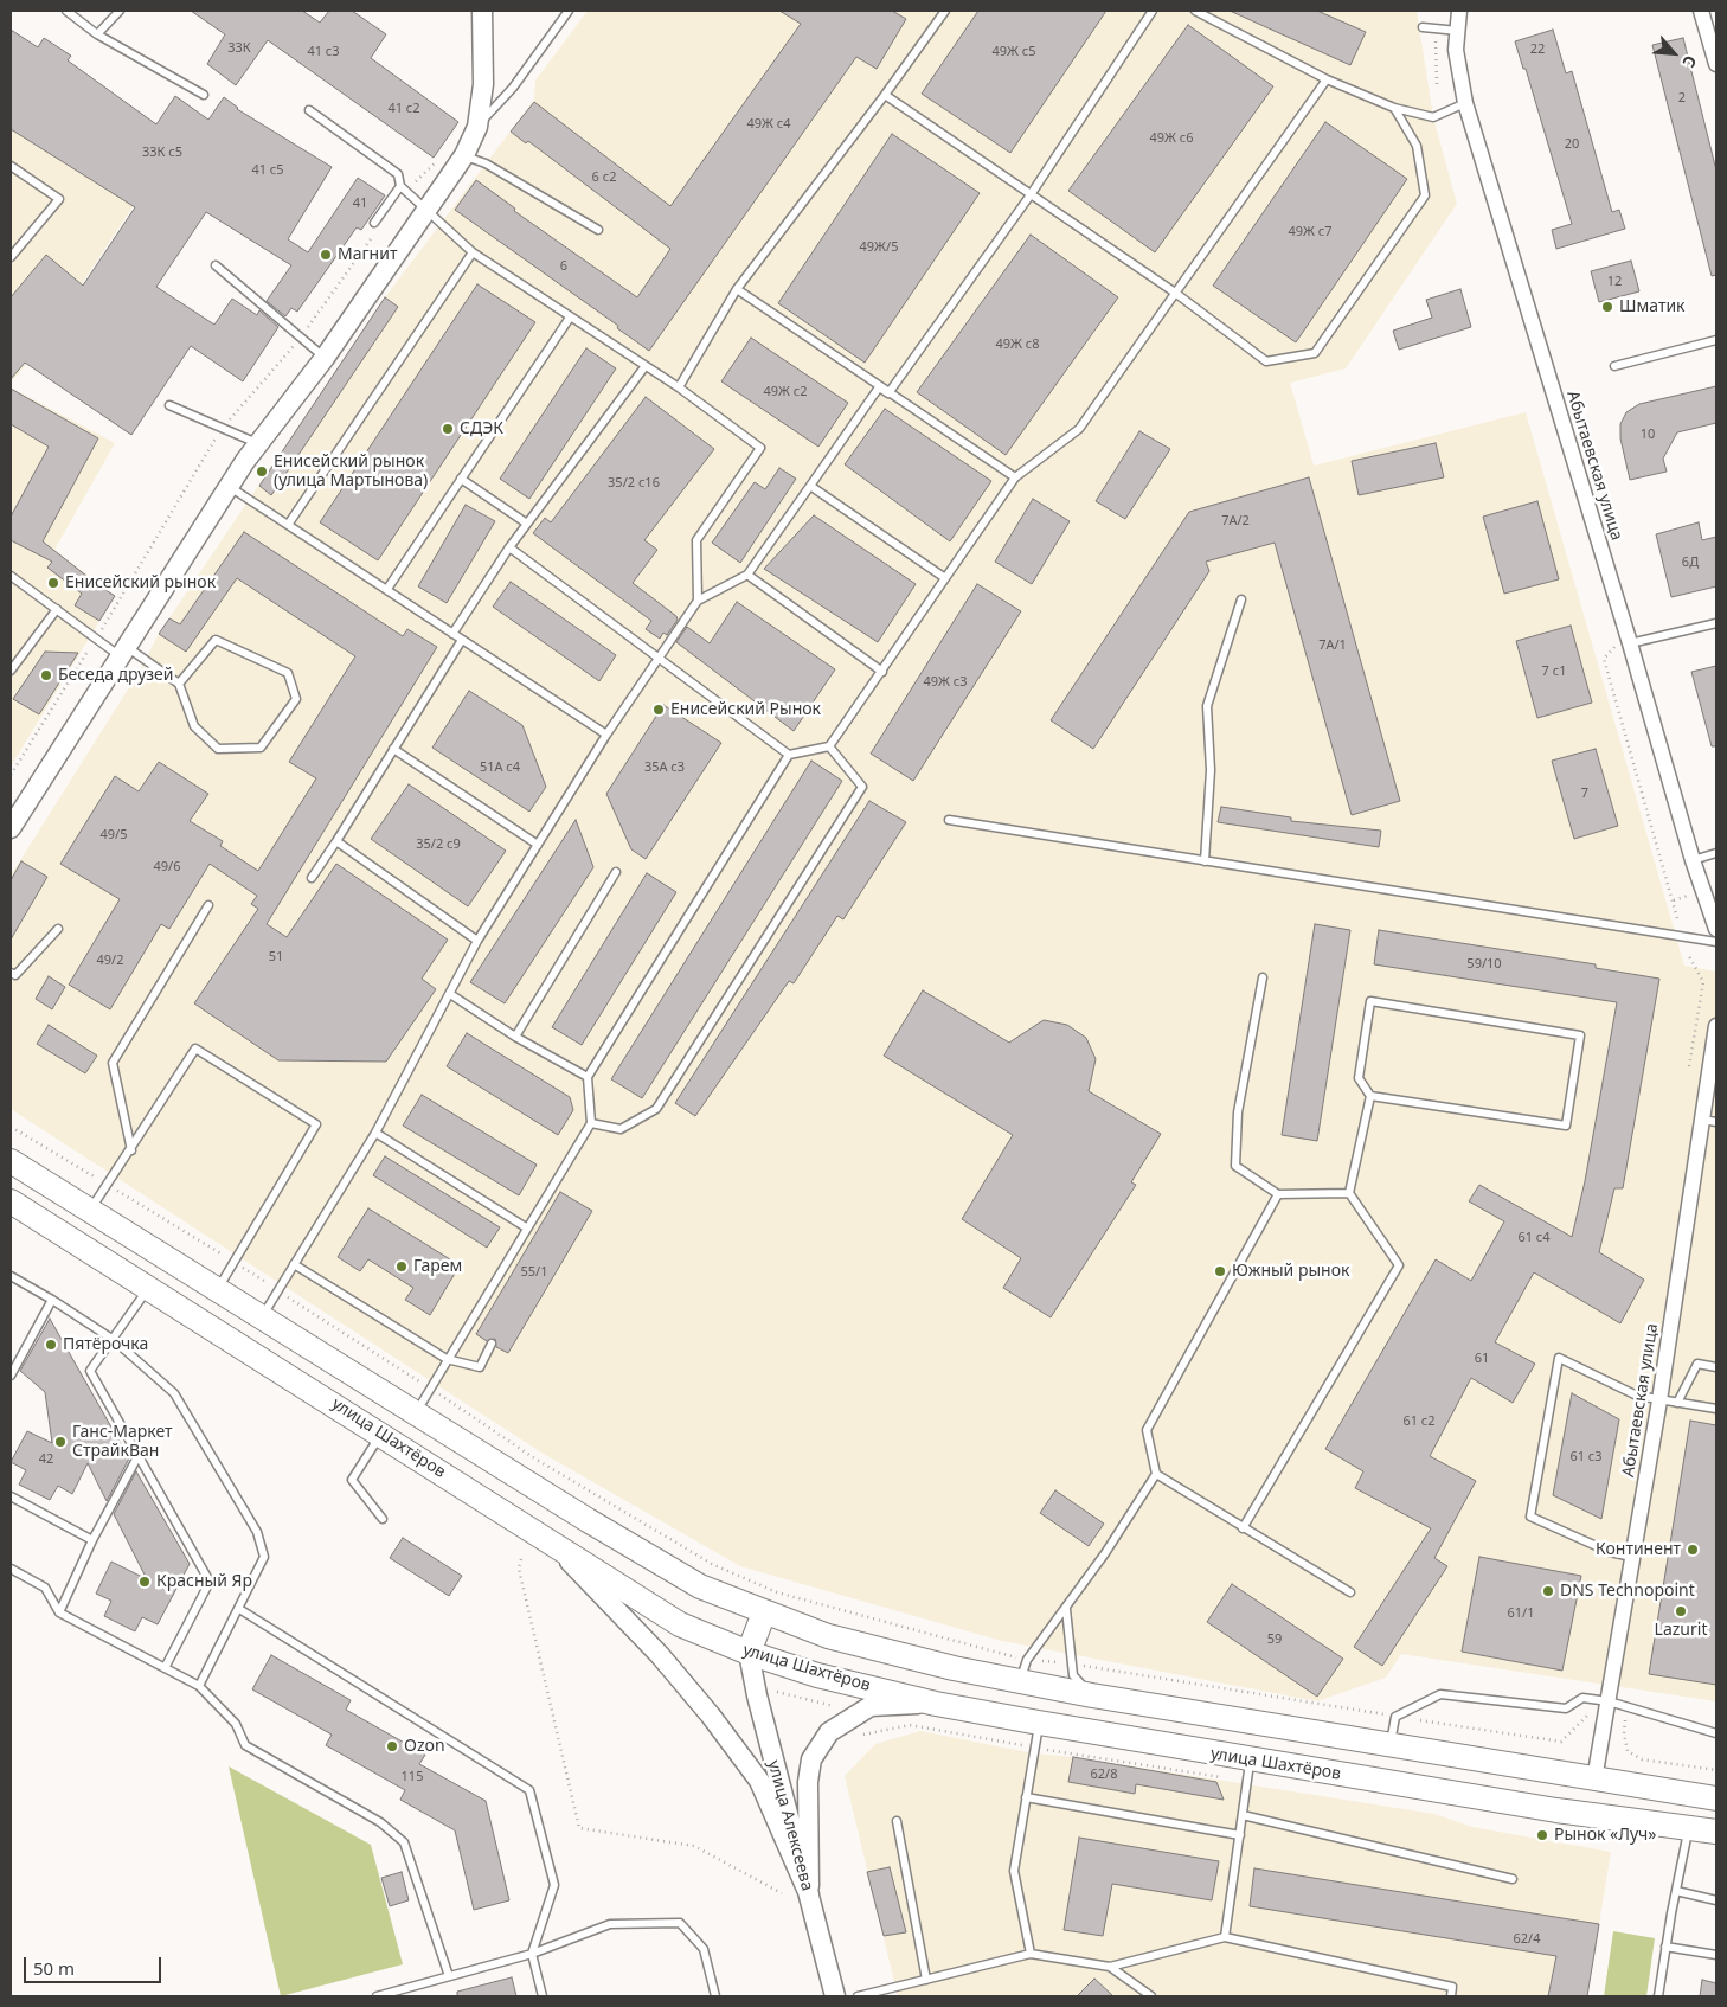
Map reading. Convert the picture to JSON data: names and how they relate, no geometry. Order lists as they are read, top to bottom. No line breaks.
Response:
{"streets":{"main road":["улица Шахтёров"],"street":["Абытаевская улица","улица Алексеева"]},"crossings":[["улица Шахтёров","улица Алексеева"]],"places":["Магнит","Шматик","СДЭК","Енисейский рынок (улица Мартынова)","Енисейский рынок","Беседа друзей","Енисейский Рынок","Гарем","Южный рынок","Пятёрочка","Ганс-Маркет СтрайкВан","Континент","Красный Яр","DNS Technopoint","Lazurit","Ozon","Рынок «Луч»"],"house_numbers":["33К","22","41 с3","49Ж с5","2","41 с2","49Ж с4","49Ж с6","20","33К с5","41 с5","6 с2","41","49Ж с7","49Ж/5","6","12","49Ж с8","49Ж с2","10","35/2 с16","7А/2","6Д","7А/1","7 с1","49Ж с3","51А с4","35А с3","7","49/5","35/2 с9","49/6","51","49/2","59/10","61 с4","55/1","61","61 с2","61 с3","42","61/1","59","62/8","115","62/4"],"scale_bar":"50 m","north":"bottom right"}
